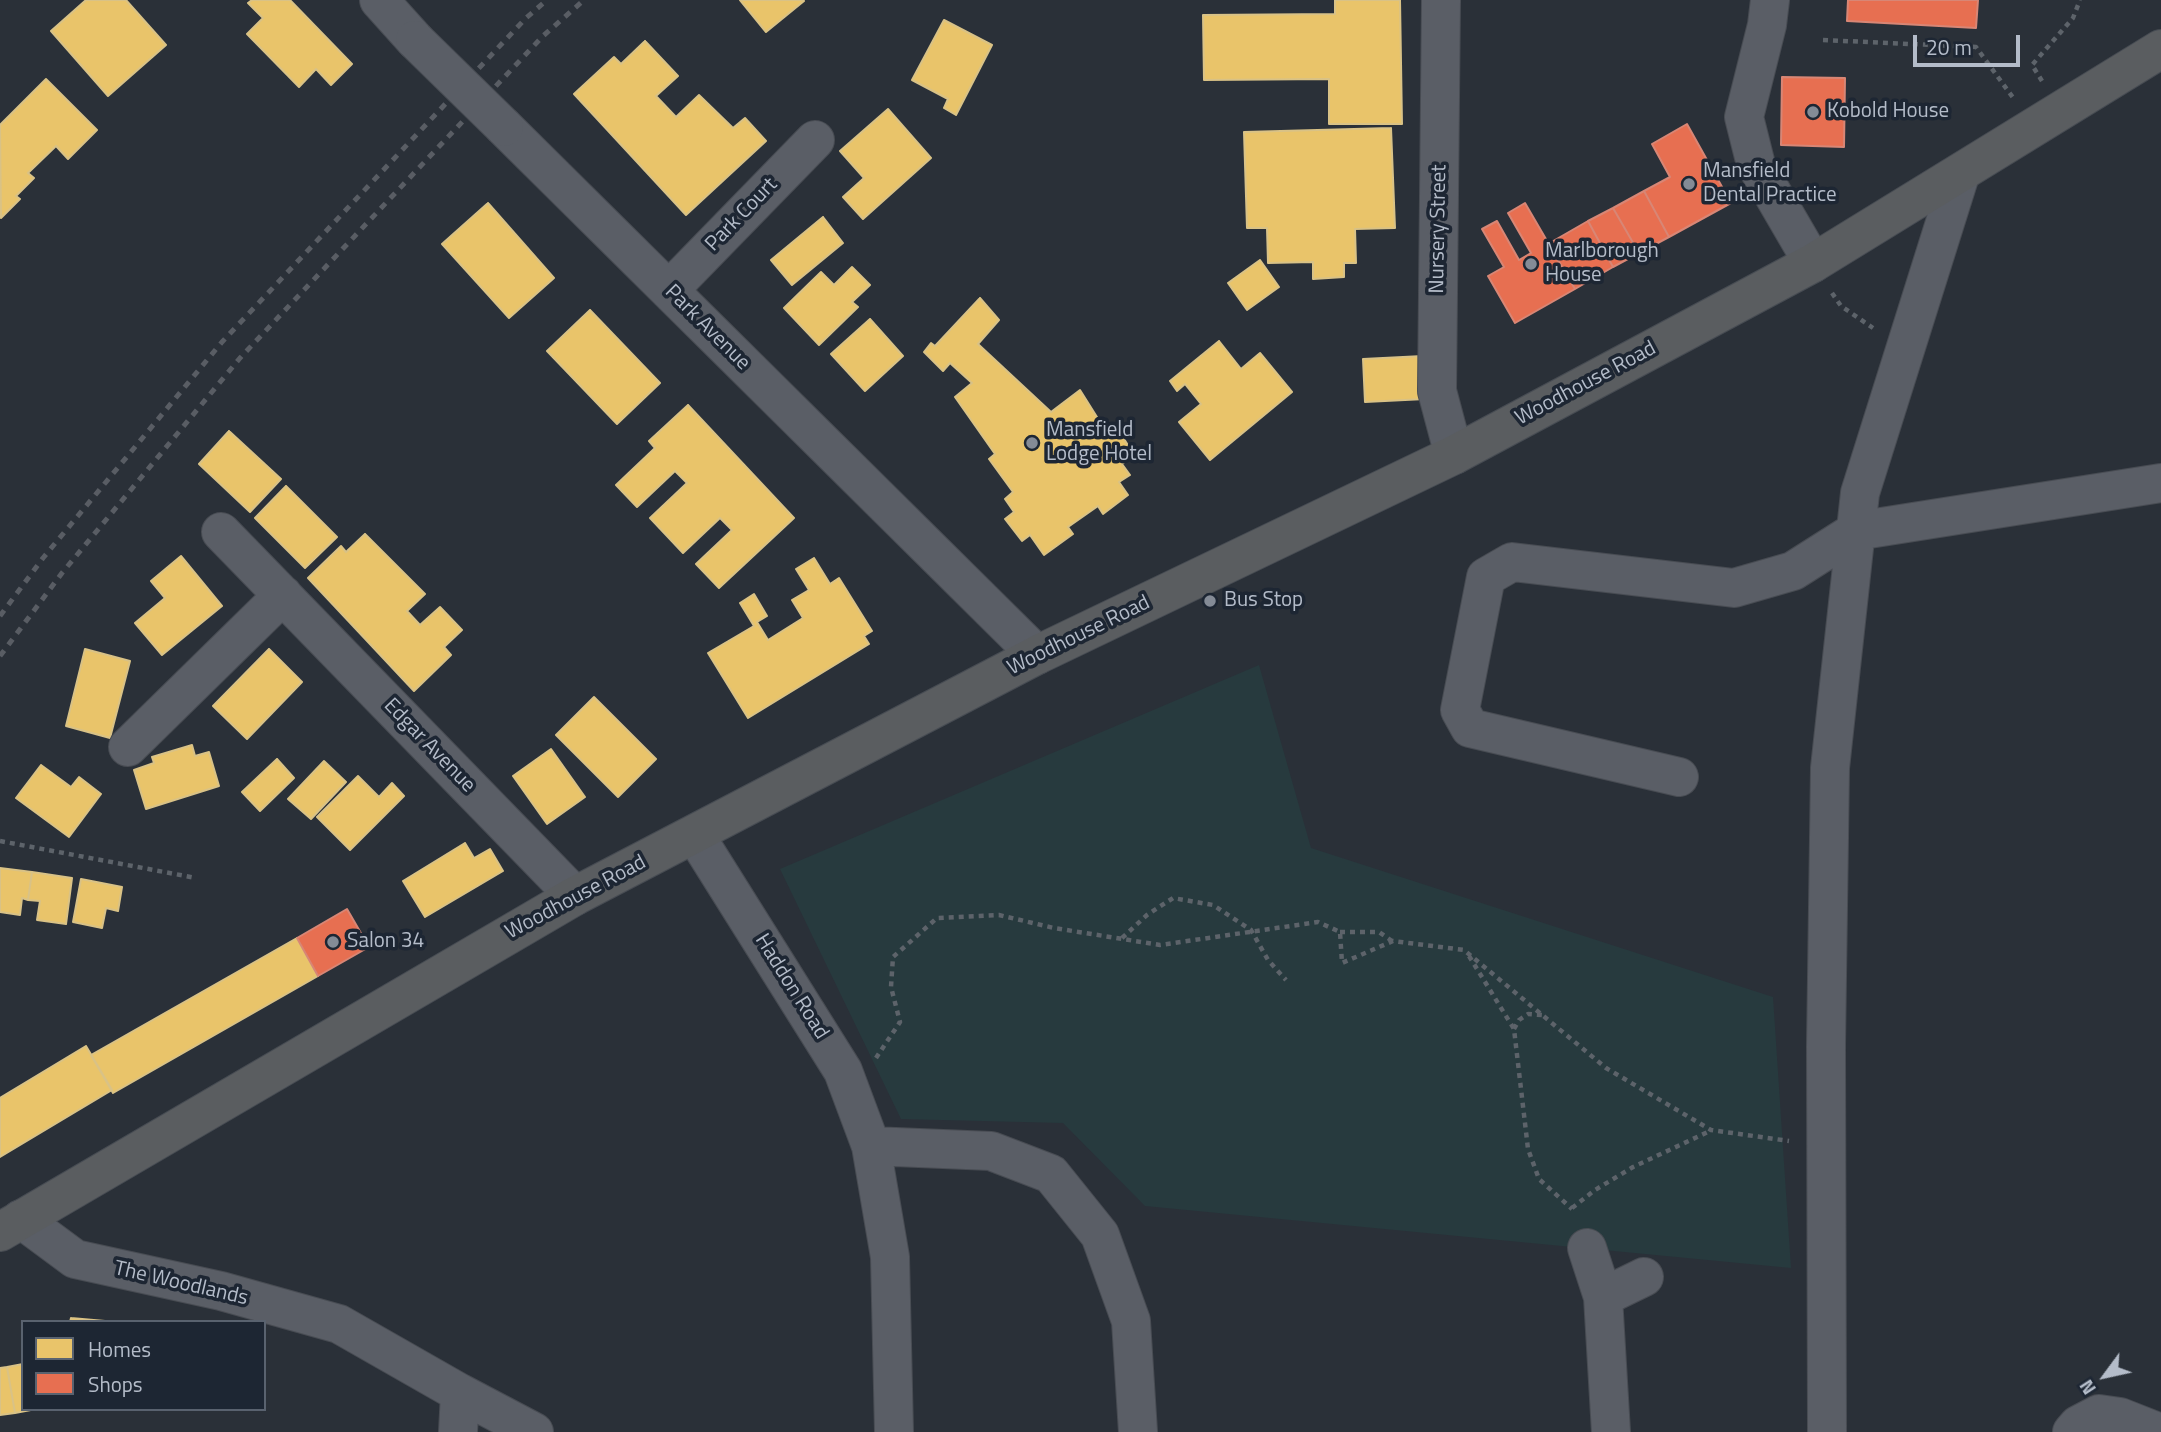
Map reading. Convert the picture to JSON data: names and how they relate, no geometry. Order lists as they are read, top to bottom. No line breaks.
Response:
{"streets":{"highway":["Woodhouse Road"],"street":["Park Court","Nursery Street","Park Avenue","Edgar Avenue","Haddon Road","The Woodlands"]},"crossings":[["Park Court","Park Avenue"],["Nursery Street","Woodhouse Road"],["Park Avenue","Woodhouse Road"],["Woodhouse Road","Edgar Avenue"],["Woodhouse Road","Haddon Road"],["Woodhouse Road","The Woodlands"]],"places":["Kobold House","Mansfield Dental Practice","Marlborough House","Mansfield Lodge Hotel","Bus Stop","Salon 34"],"legend":["Homes","Shops"],"scale_bar":"20 m","north":"bottom left"}
